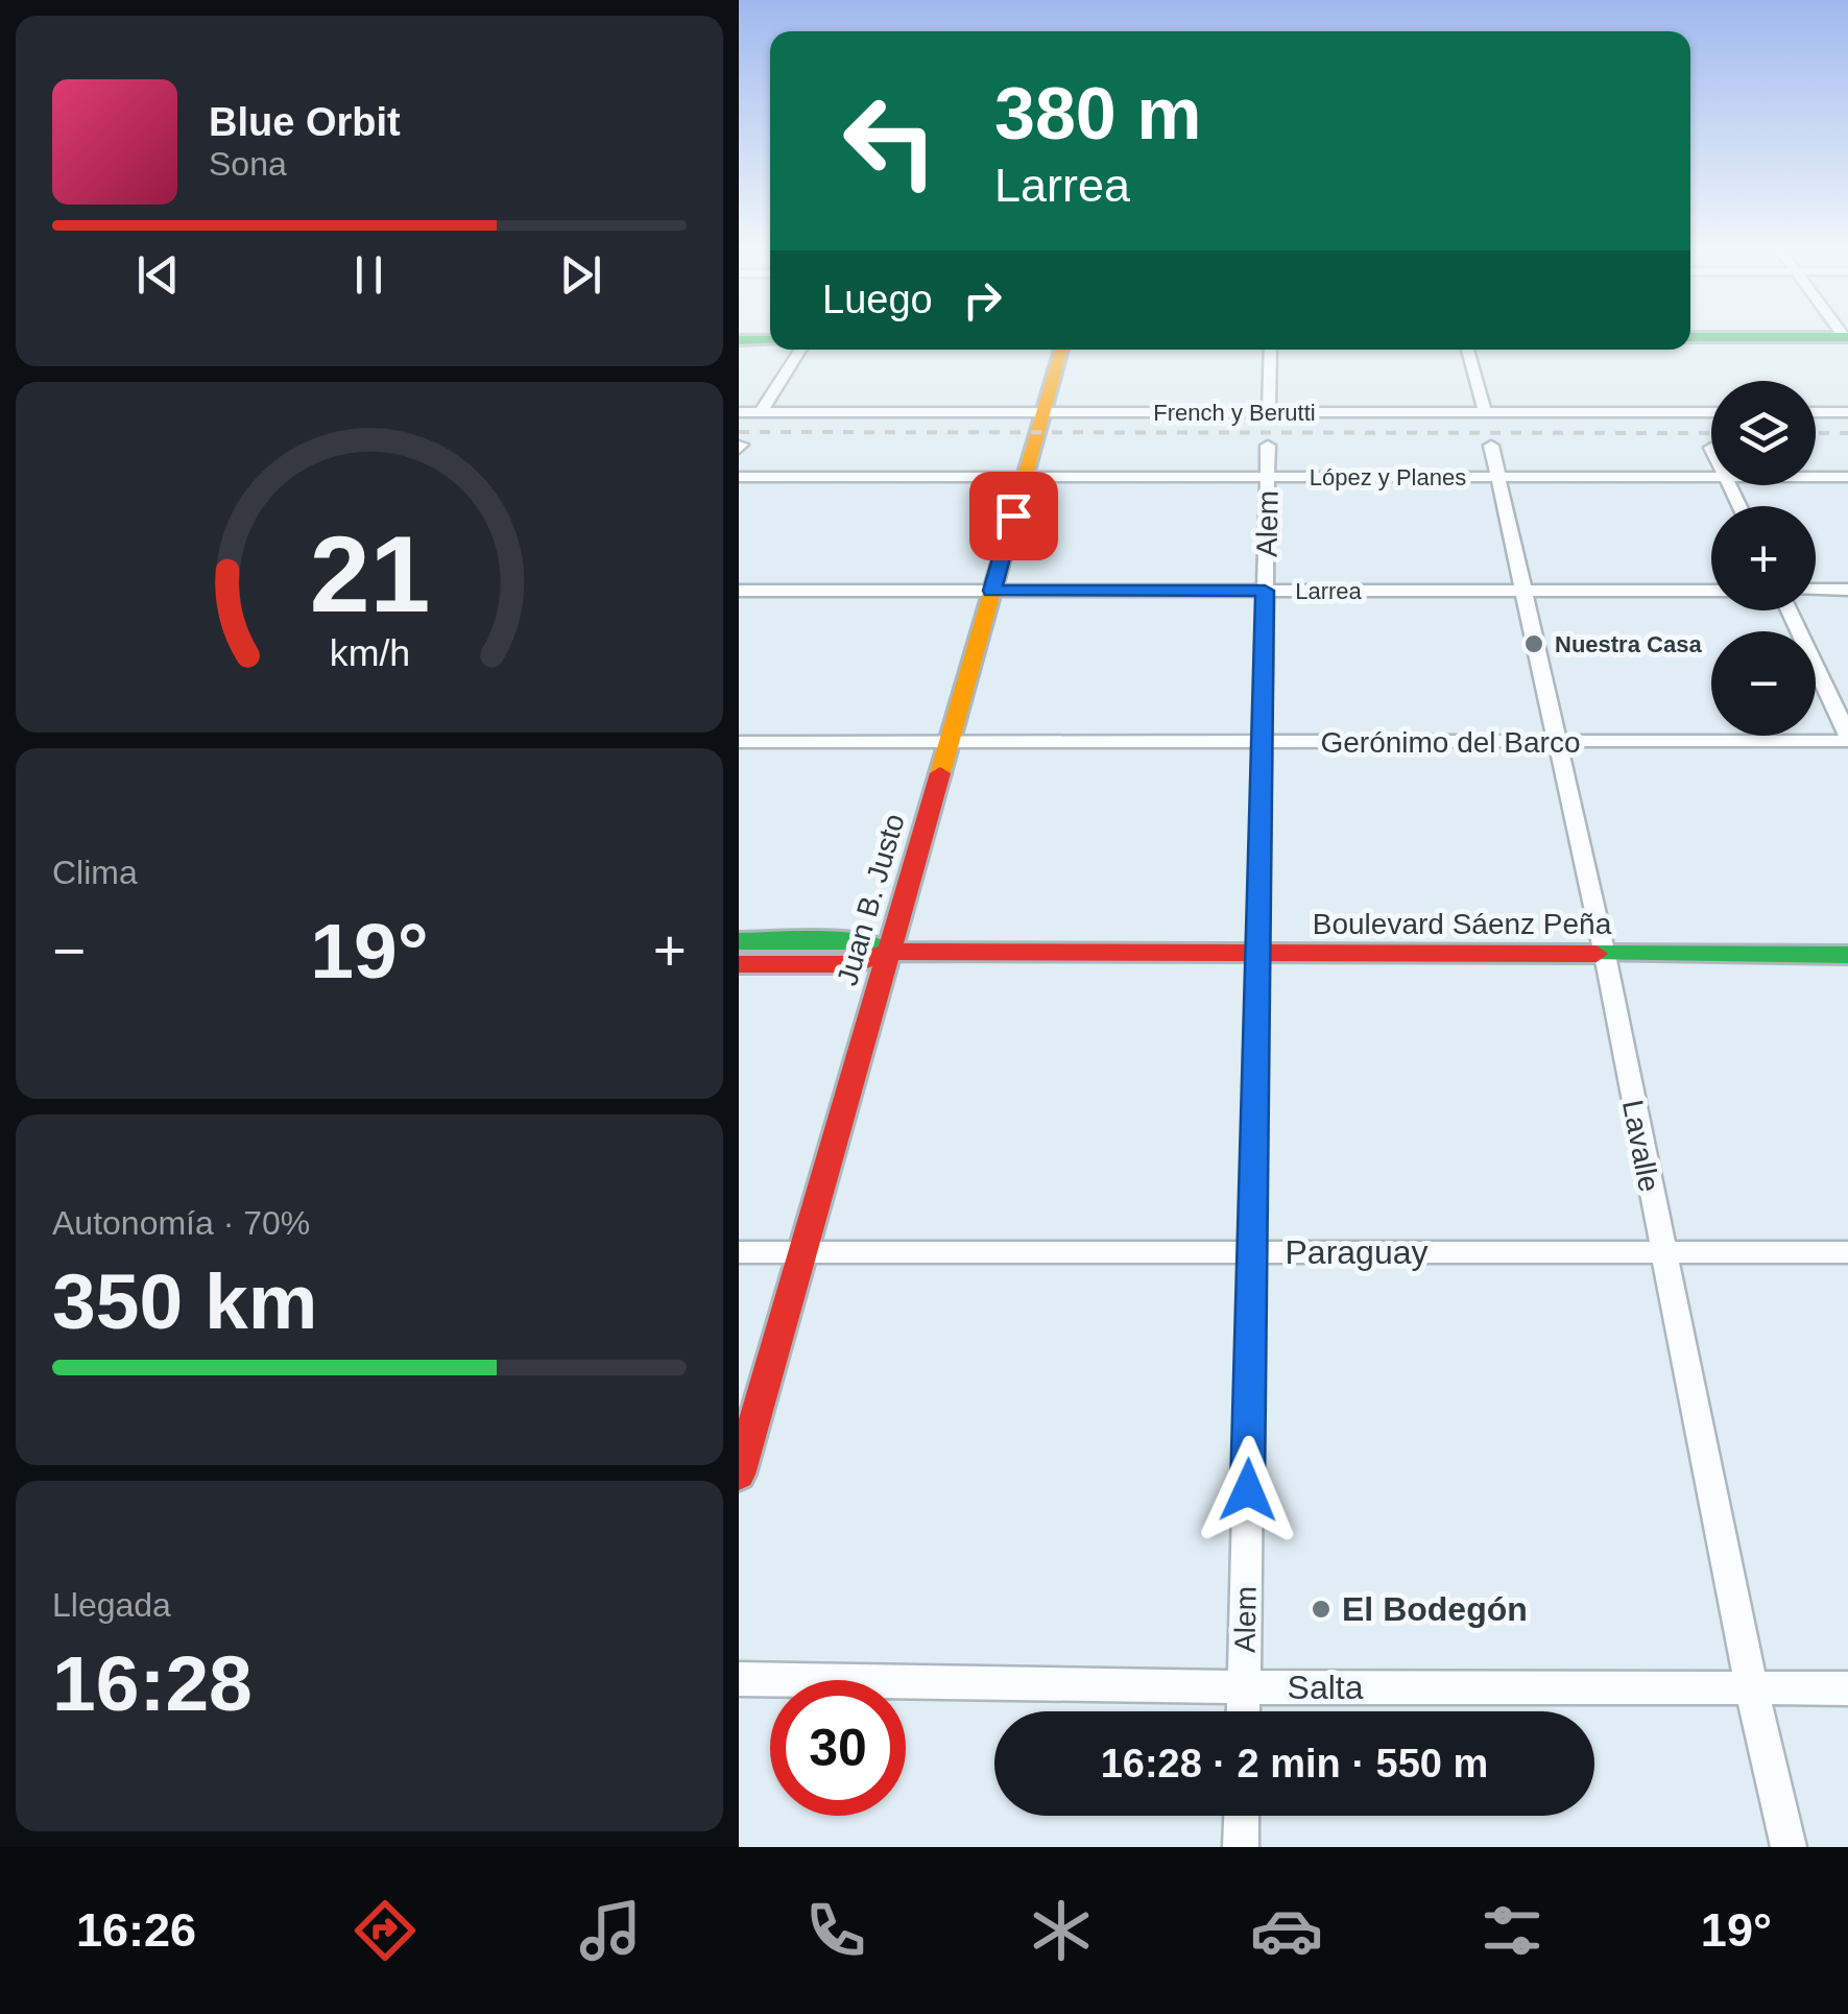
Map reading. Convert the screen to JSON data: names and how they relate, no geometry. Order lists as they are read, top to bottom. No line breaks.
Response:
{"streets":{"street":["French y Berutti","López y Planes","Alem","Larrea","Gerónimo del Barco","Juan B. Justo","Boulevard Sáenz Peña","Lavalle","Paraguay","Salta"]},"crossings":[["French y Berutti","Juan B. Justo"],["López y Planes","Alem"],["López y Planes","Juan B. Justo"],["López y Planes","Lavalle"],["Alem","Larrea"],["Alem","Gerónimo del Barco"],["Alem","Boulevard Sáenz Peña"],["Alem","Paraguay"],["Alem","Salta"],["Larrea","Juan B. Justo"],["Larrea","Lavalle"],["Gerónimo del Barco","Juan B. Justo"],["Gerónimo del Barco","Lavalle"],["Juan B. Justo","Boulevard Sáenz Peña"],["Juan B. Justo","Paraguay"],["Boulevard Sáenz Peña","Lavalle"],["Lavalle","Paraguay"],["Lavalle","Salta"]],"places":["Nuestra Casa","El Bodegón"],"page":{"turn":["380 m","Larrea"],"song":["Blue Orbit","Sona"],"then":"Luego","map_buttons":["+","−"],"tile":["Clima",["Autonomía · 70%","350 km"],["Llegada","16:28"]],"heat":["−","19°","+"],"limit":"30","trip":"16:28 · 2 min · 550 m","tabs":["16:26","19°"],"gauge":["21","km/h"]}}
